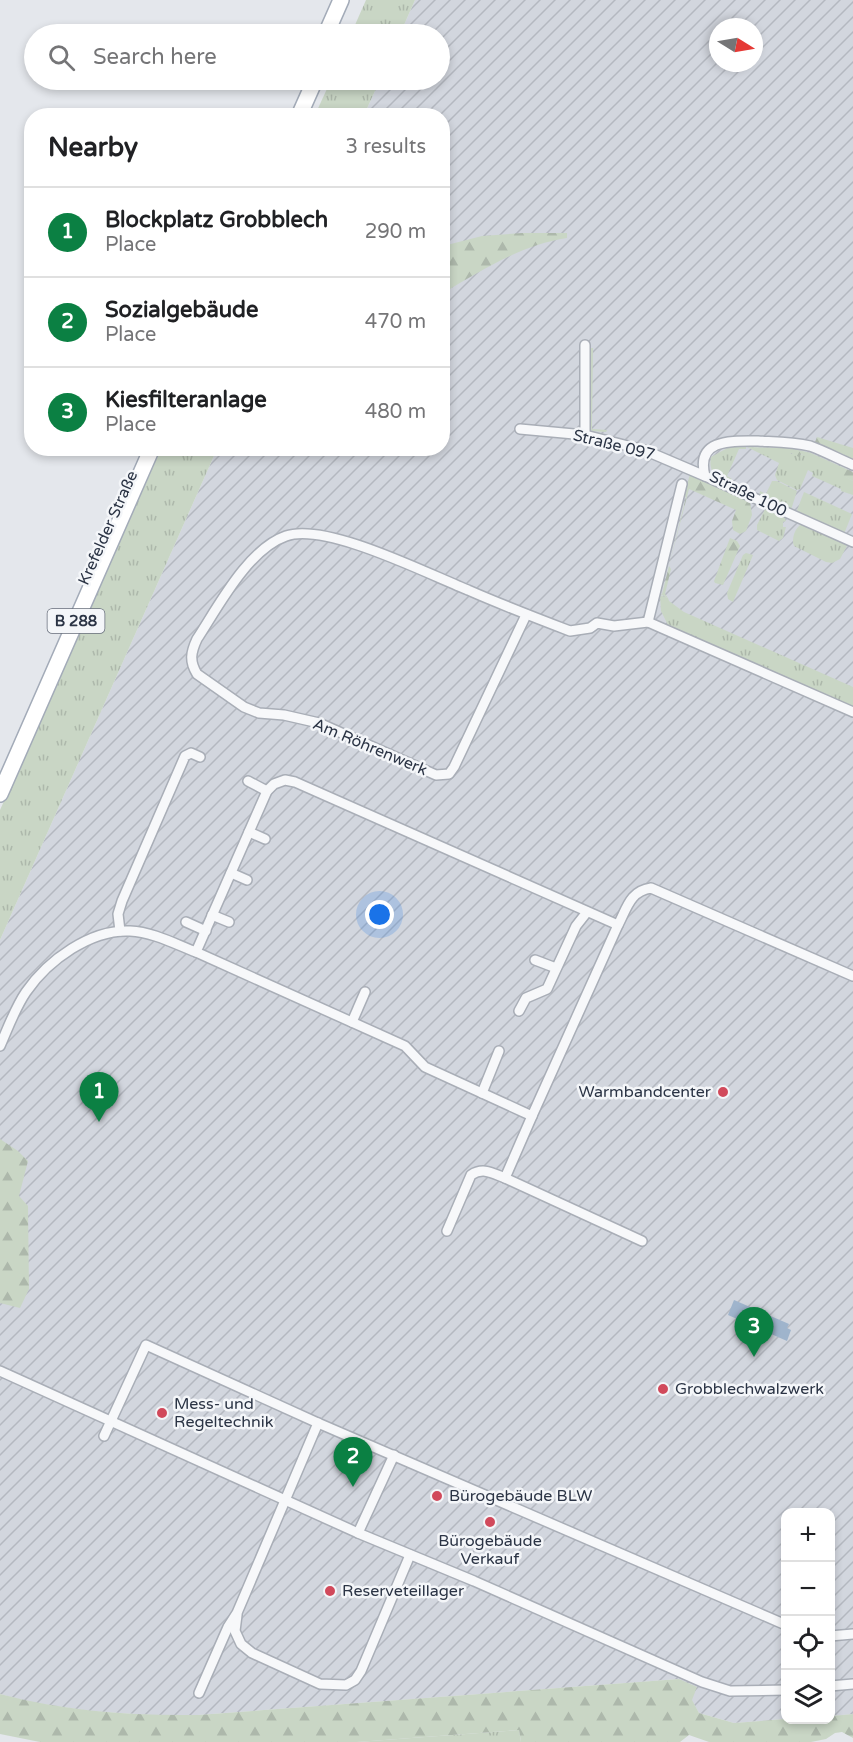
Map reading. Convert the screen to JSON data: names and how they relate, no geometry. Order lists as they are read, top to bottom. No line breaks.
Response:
{"streets":{"main road":["Krefelder Straße","B 288"],"street":["Straße 097","Straße 100","Am Röhrenwerk"]},"crossings":[["Straße 097","Straße 100"]],"places":["Warmbandcenter","Grobblechwalzwerk","Mess- und Regeltechnik","Bürogebäude BLW","Bürogebäude Verkauf","Reserveteillager"],"north":"right","page":{"search":"Search here","heading":["Nearby","3 results"],"list":[{"mark":"1","name":"Blockplatz Grobblech","note":"Place","value":"290 m"},{"mark":"2","name":"Sozialgebäude","note":"Place","value":"470 m"},{"mark":"3","name":"Kiesfilteranlage","note":"Place","value":"480 m"}],"pins":["1","3","2"],"map_buttons":["+","−"]}}
